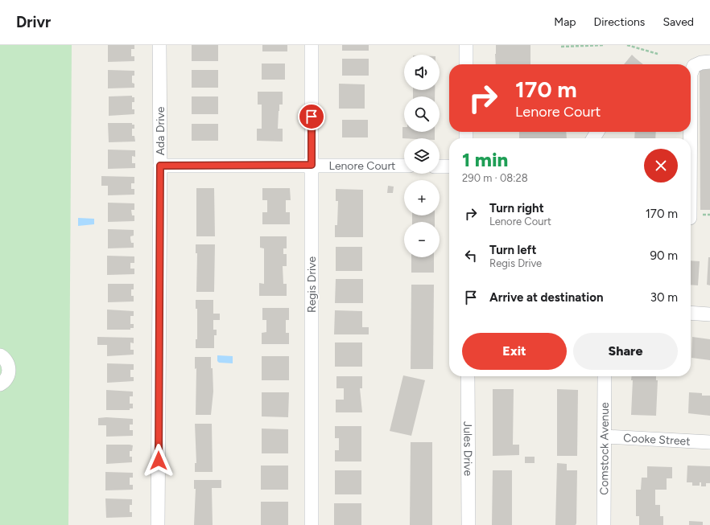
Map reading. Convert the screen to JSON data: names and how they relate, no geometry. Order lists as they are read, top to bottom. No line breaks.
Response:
{"streets":{"street":["Ada Drive","Lenore Court","Regis Drive","Cooke Street","Jules Drive","Comstock Avenue"]},"crossings":[["Ada Drive","Lenore Court"],["Lenore Court","Regis Drive"],["Cooke Street","Comstock Avenue"]],"page":{"header":"Drivr","nav":["Map","Directions","Saved"],"map_buttons":["+","−"],"turn":["170 m","Lenore Court"],"heading":["1 min","290 m · 08:28"],"list":[{"name":"Turn right","note":"Lenore Court","value":"170 m"},{"name":"Turn left","note":"Regis Drive","value":"90 m"},{"name":"Arrive at destination","value":"30 m"}],"buttons":["Exit","Share"]}}
